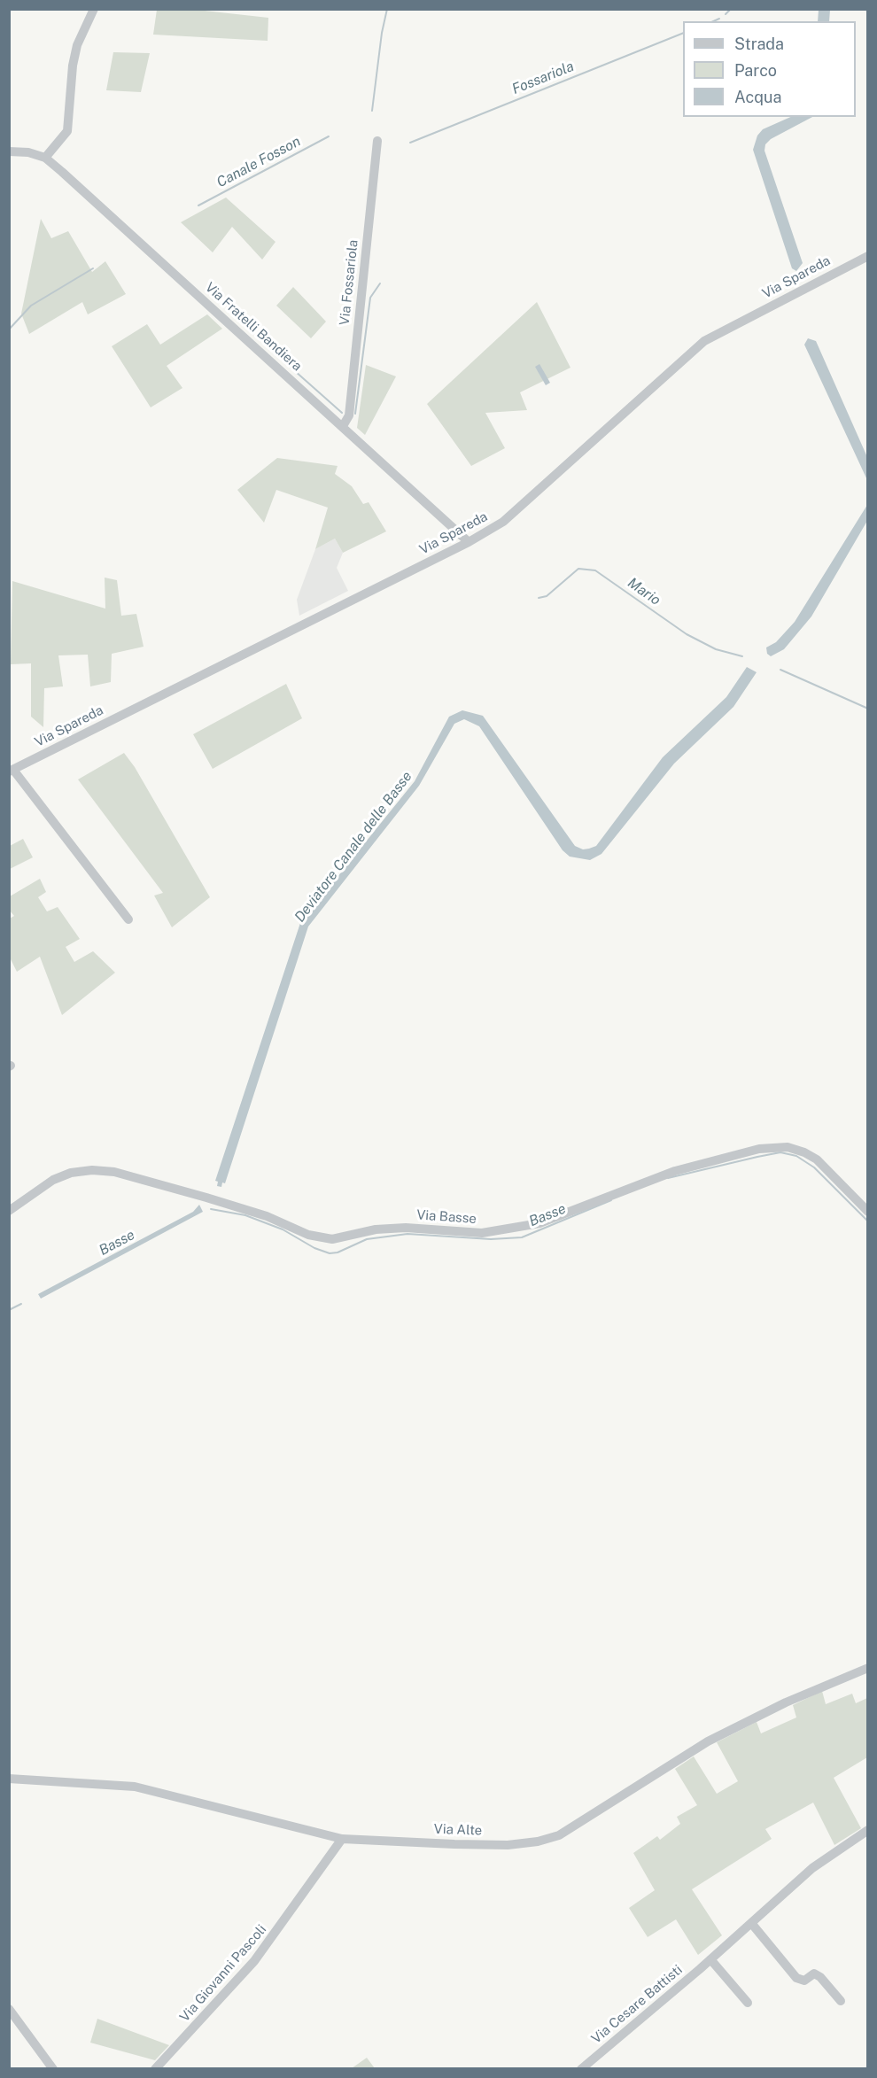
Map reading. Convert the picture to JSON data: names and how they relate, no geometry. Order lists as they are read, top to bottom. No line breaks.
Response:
{"streets":{"street":["Via Spareda","Via Fossariola","Via Fratelli Bandiera","Via Basse","Via Alte","Via Giovanni Pascoli","Via Cesare Battisti"]},"crossings":[["Via Spareda","Via Fratelli Bandiera"],["Via Fossariola","Via Fratelli Bandiera"],["Via Alte","Via Giovanni Pascoli"]],"water":["Fossariola","Canale Fosson","Mario","Deviatore Canale delle Basse","Basse"],"legend":["Strada","Parco","Acqua"]}
